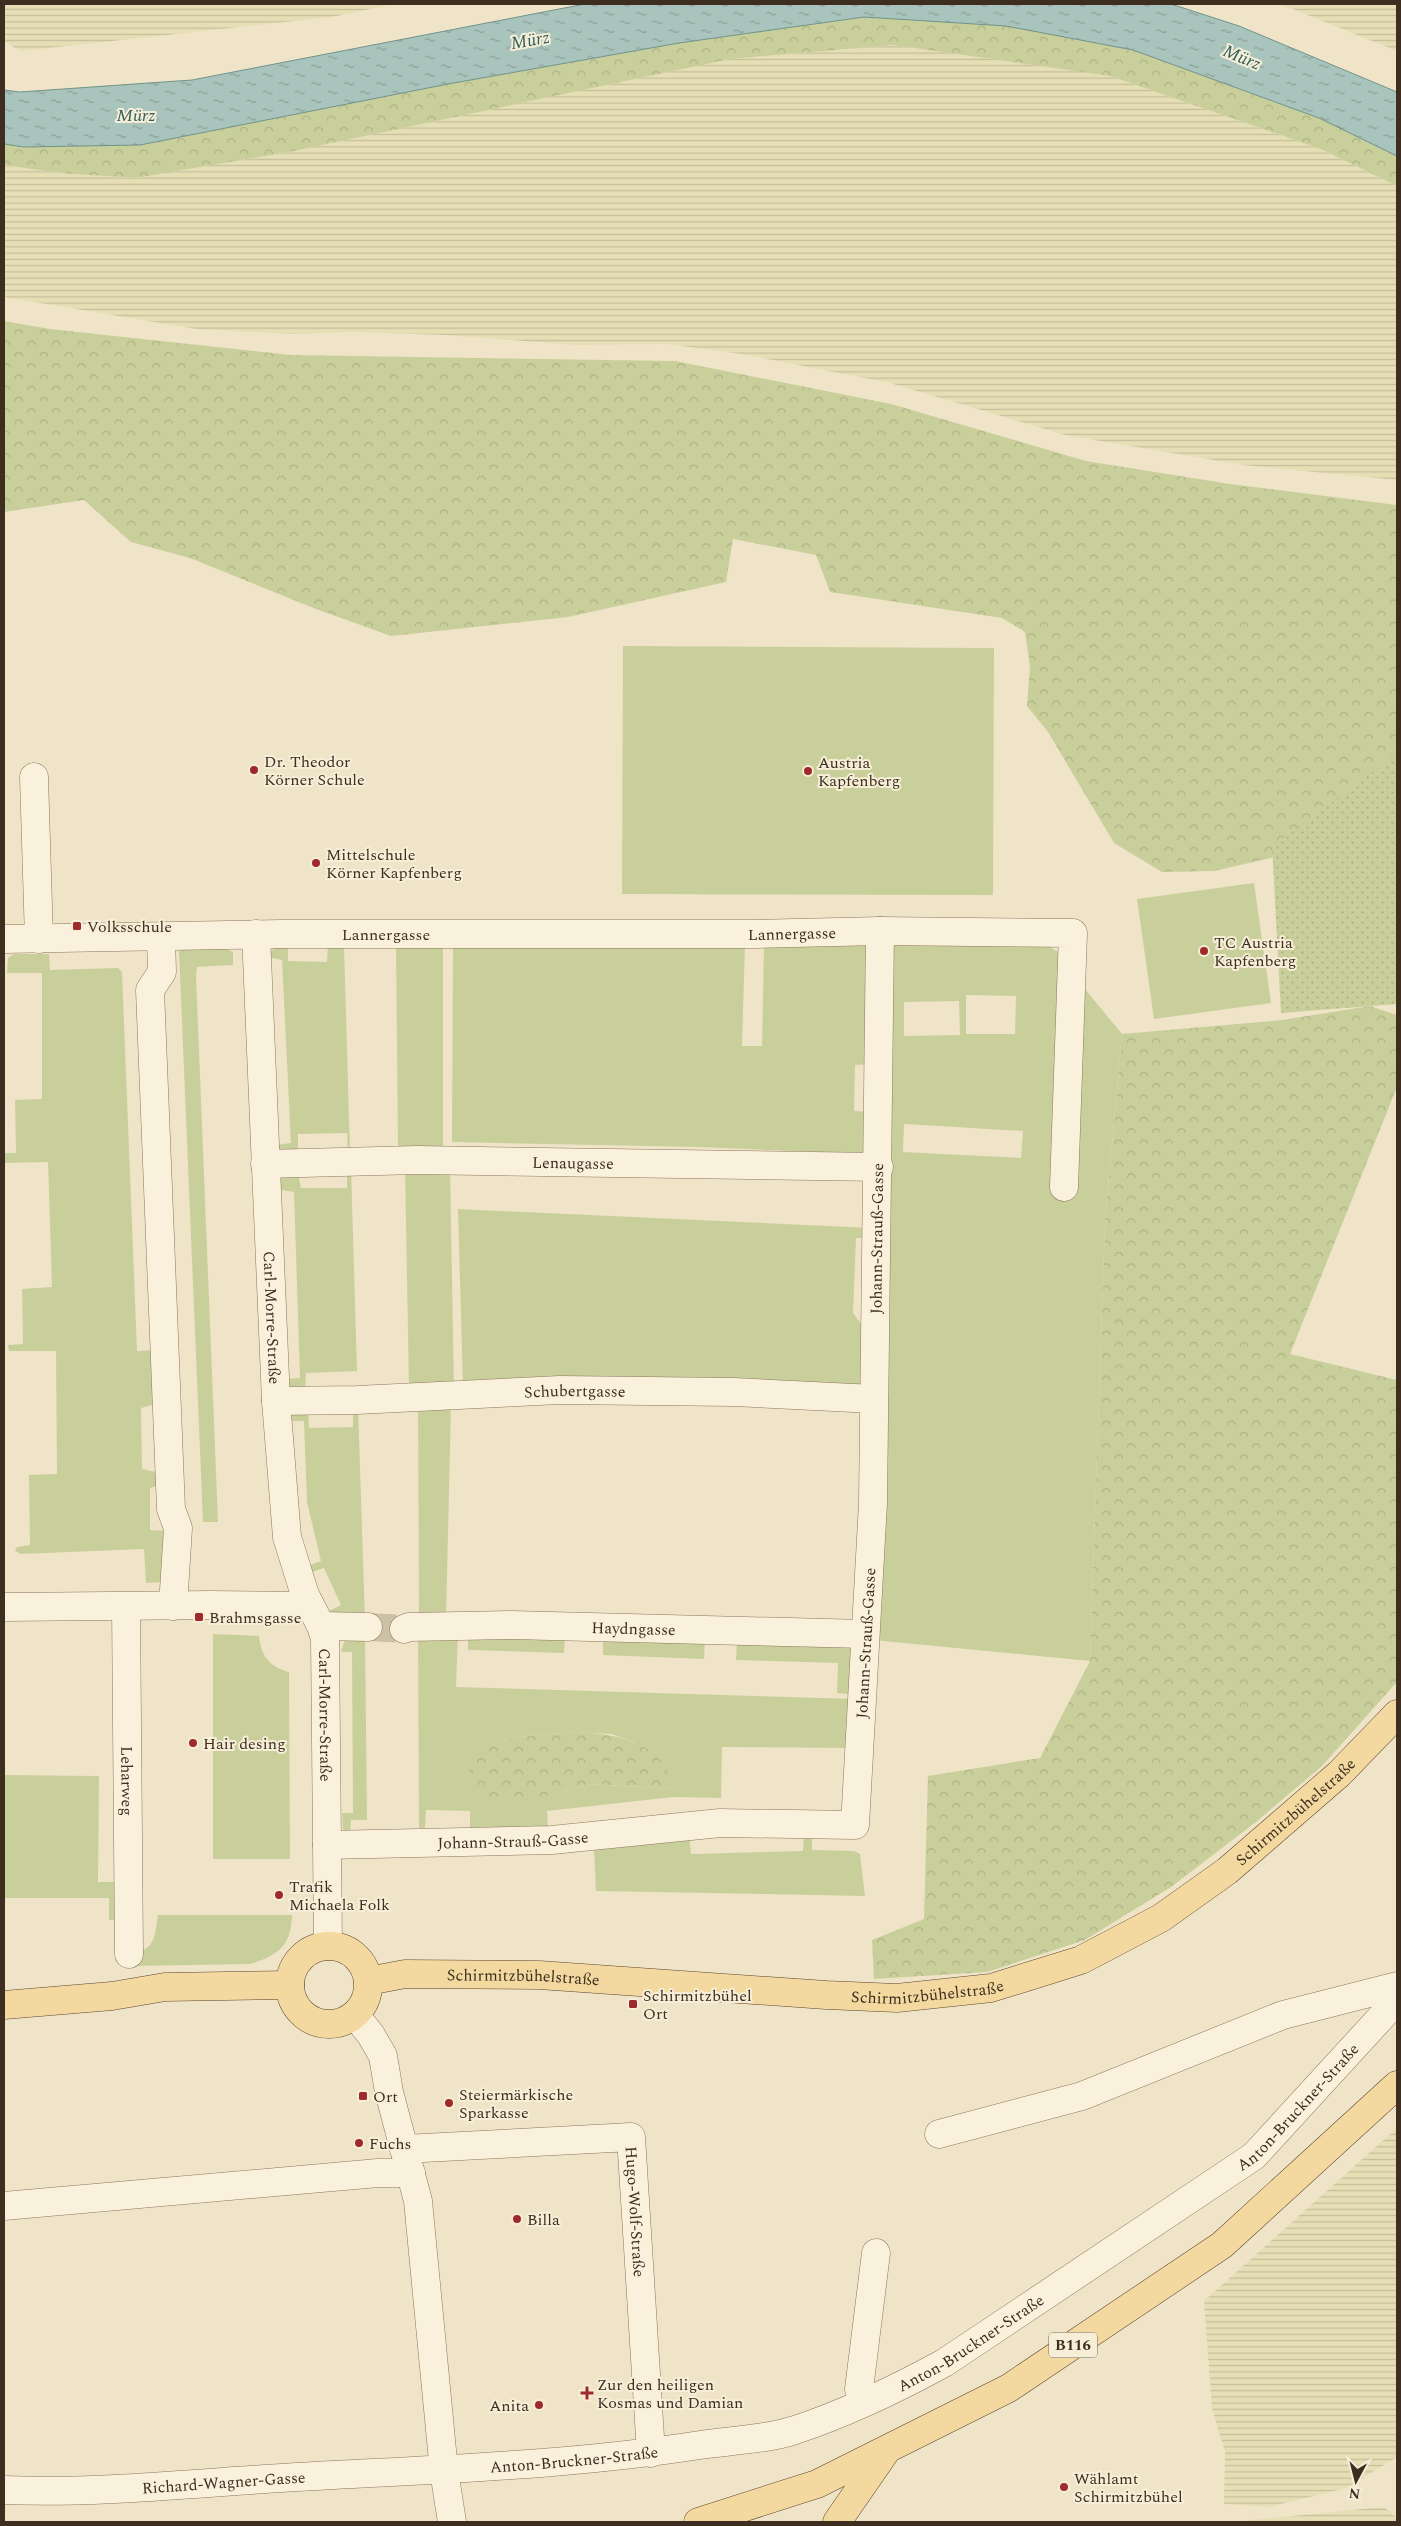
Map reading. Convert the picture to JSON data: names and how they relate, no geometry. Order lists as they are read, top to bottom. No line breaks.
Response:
{"streets":{"main road":["Schirmitzbühelstraße","B116"],"street":["Lannergasse","Lenaugasse","Johann-Strauß-Gasse","Carl-Morre-Straße","Schubertgasse","Haydngasse","Leharweg","Anton-Bruckner-Straße","Hugo-Wolf-Straße","Richard-Wagner-Gasse"]},"crossings":[["Lannergasse","Johann-Strauß-Gasse"],["Lannergasse","Carl-Morre-Straße"],["Lenaugasse","Johann-Strauß-Gasse"],["Lenaugasse","Carl-Morre-Straße"],["Johann-Strauß-Gasse","Carl-Morre-Straße"],["Johann-Strauß-Gasse","Schubertgasse"],["Johann-Strauß-Gasse","Haydngasse"],["Carl-Morre-Straße","Schubertgasse"],["Carl-Morre-Straße","Schirmitzbühelstraße"],["Anton-Bruckner-Straße","Hugo-Wolf-Straße"],["Anton-Bruckner-Straße","Richard-Wagner-Gasse"]],"water":["Mürz"],"places":{"other":["Dr. Theodor Körner Schule","Austria Kapfenberg","Mittelschule Körner Kapfenberg","TC Austria Kapfenberg","Hair desing","Trafik Michaela Folk","Steiermärkische Sparkasse","Fuchs","Billa","Anita","Wählamt Schirmitzbühel"],"transit":["Volksschule","Brahmsgasse","Schirmitzbühel Ort","Ort"],"health":["Zur den heiligen Kosmas und Damian"]},"north":"bottom"}
